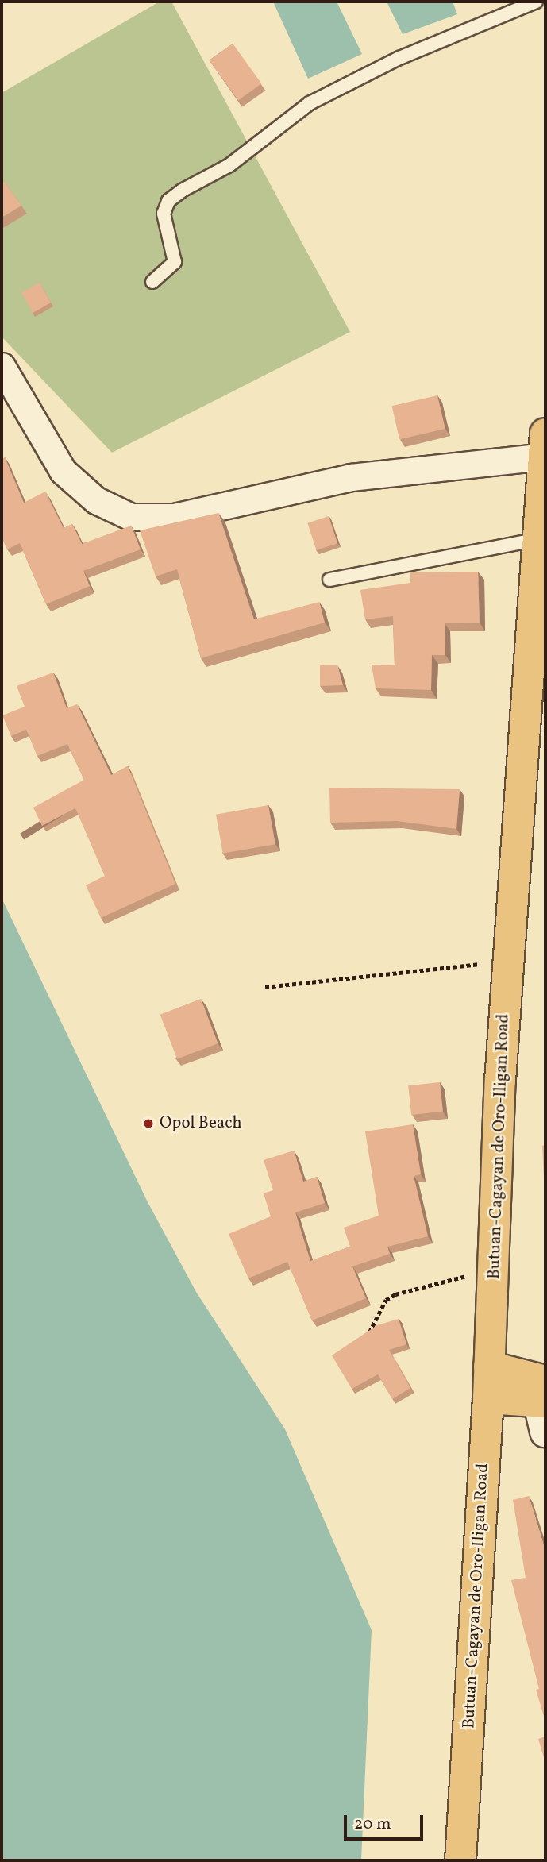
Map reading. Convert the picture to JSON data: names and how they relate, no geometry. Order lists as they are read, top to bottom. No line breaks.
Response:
{"streets":{"main road":["Butuan-Cagayan de Oro-Iligan Road"]},"places":["Opol Beach"],"scale_bar":"20 m"}
